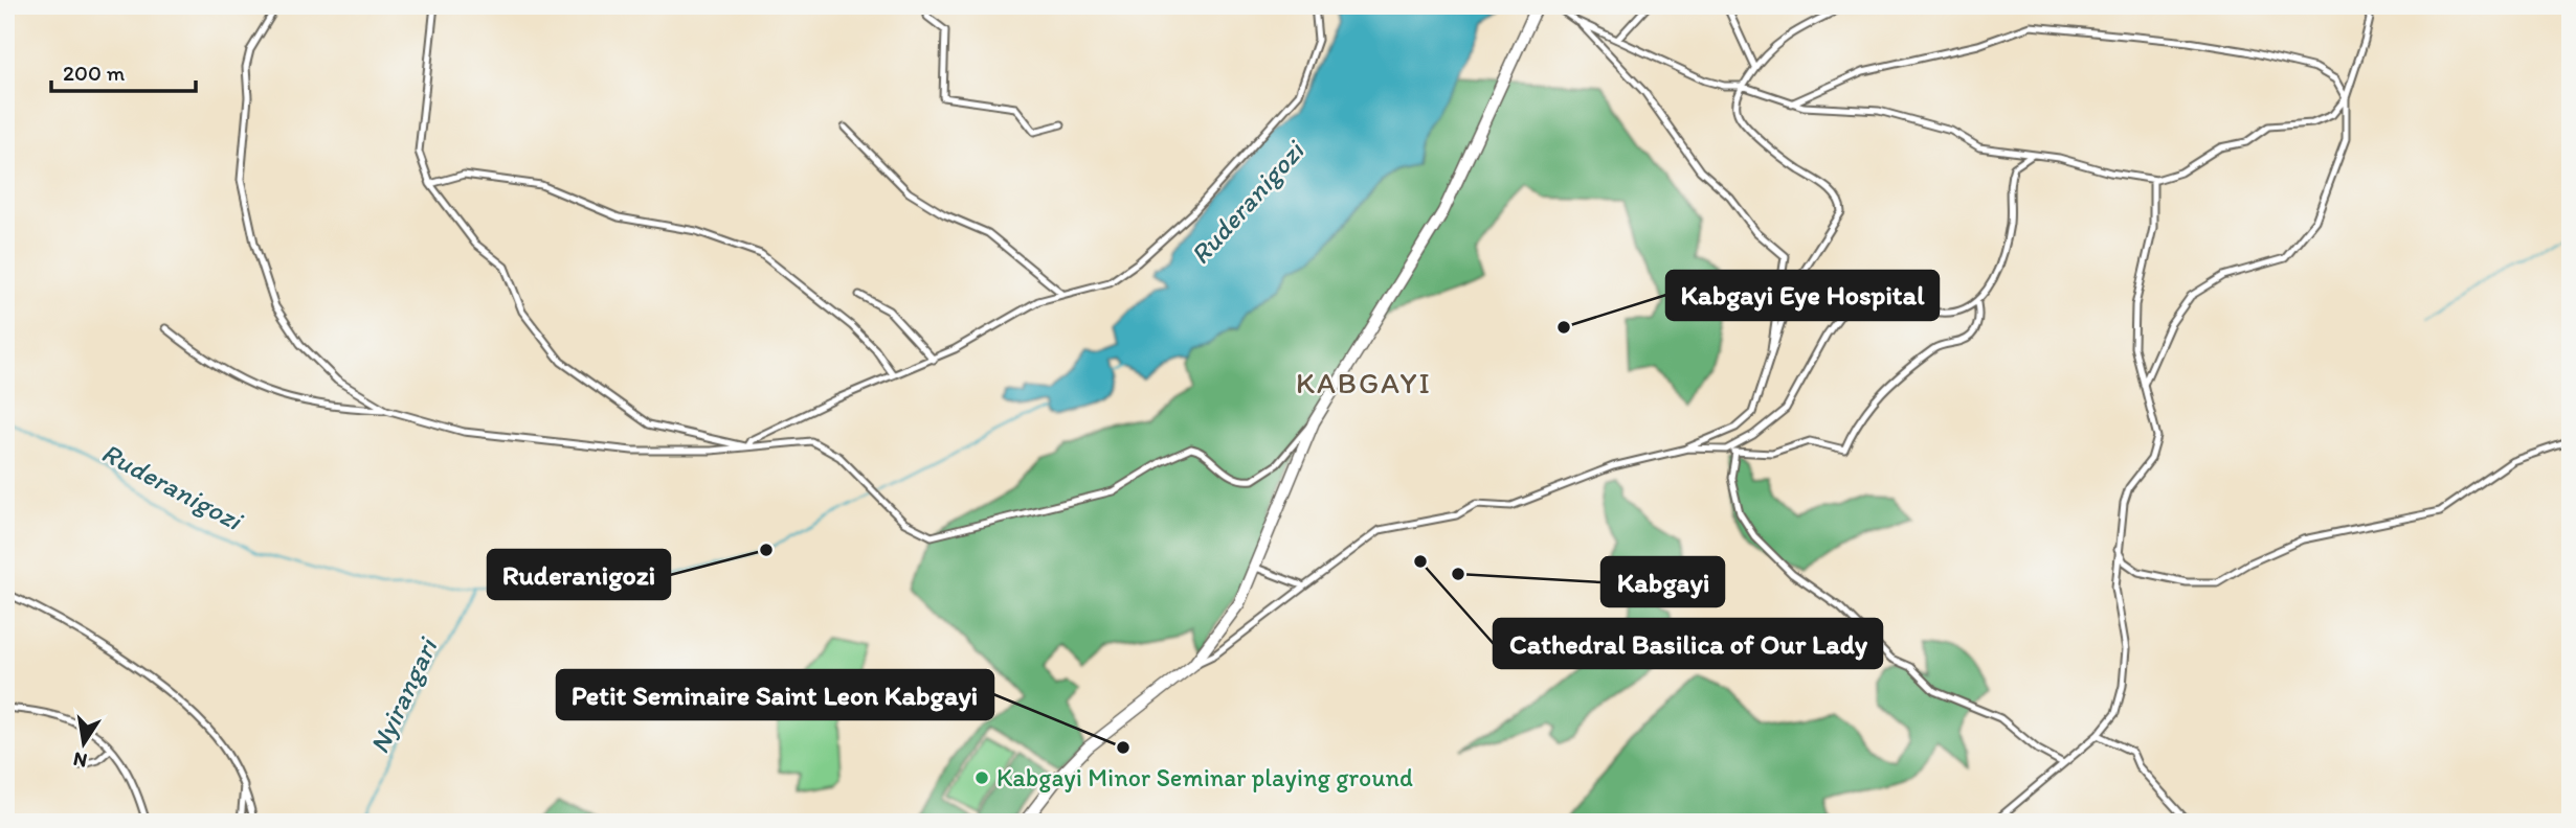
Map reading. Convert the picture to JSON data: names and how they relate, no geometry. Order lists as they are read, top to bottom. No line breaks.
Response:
{"districts":["KABGAYI"],"water":["Ruderanigozi","Nyirangari"],"places":["Kabgayi Eye Hospital","Ruderanigozi","Cathedral Basilica of Our Lady","Kabgayi","Petit Seminaire Saint Leon Kabgayi","Kabgayi Minor Seminar playing ground"],"scale_bar":"200 m","north":"bottom"}
